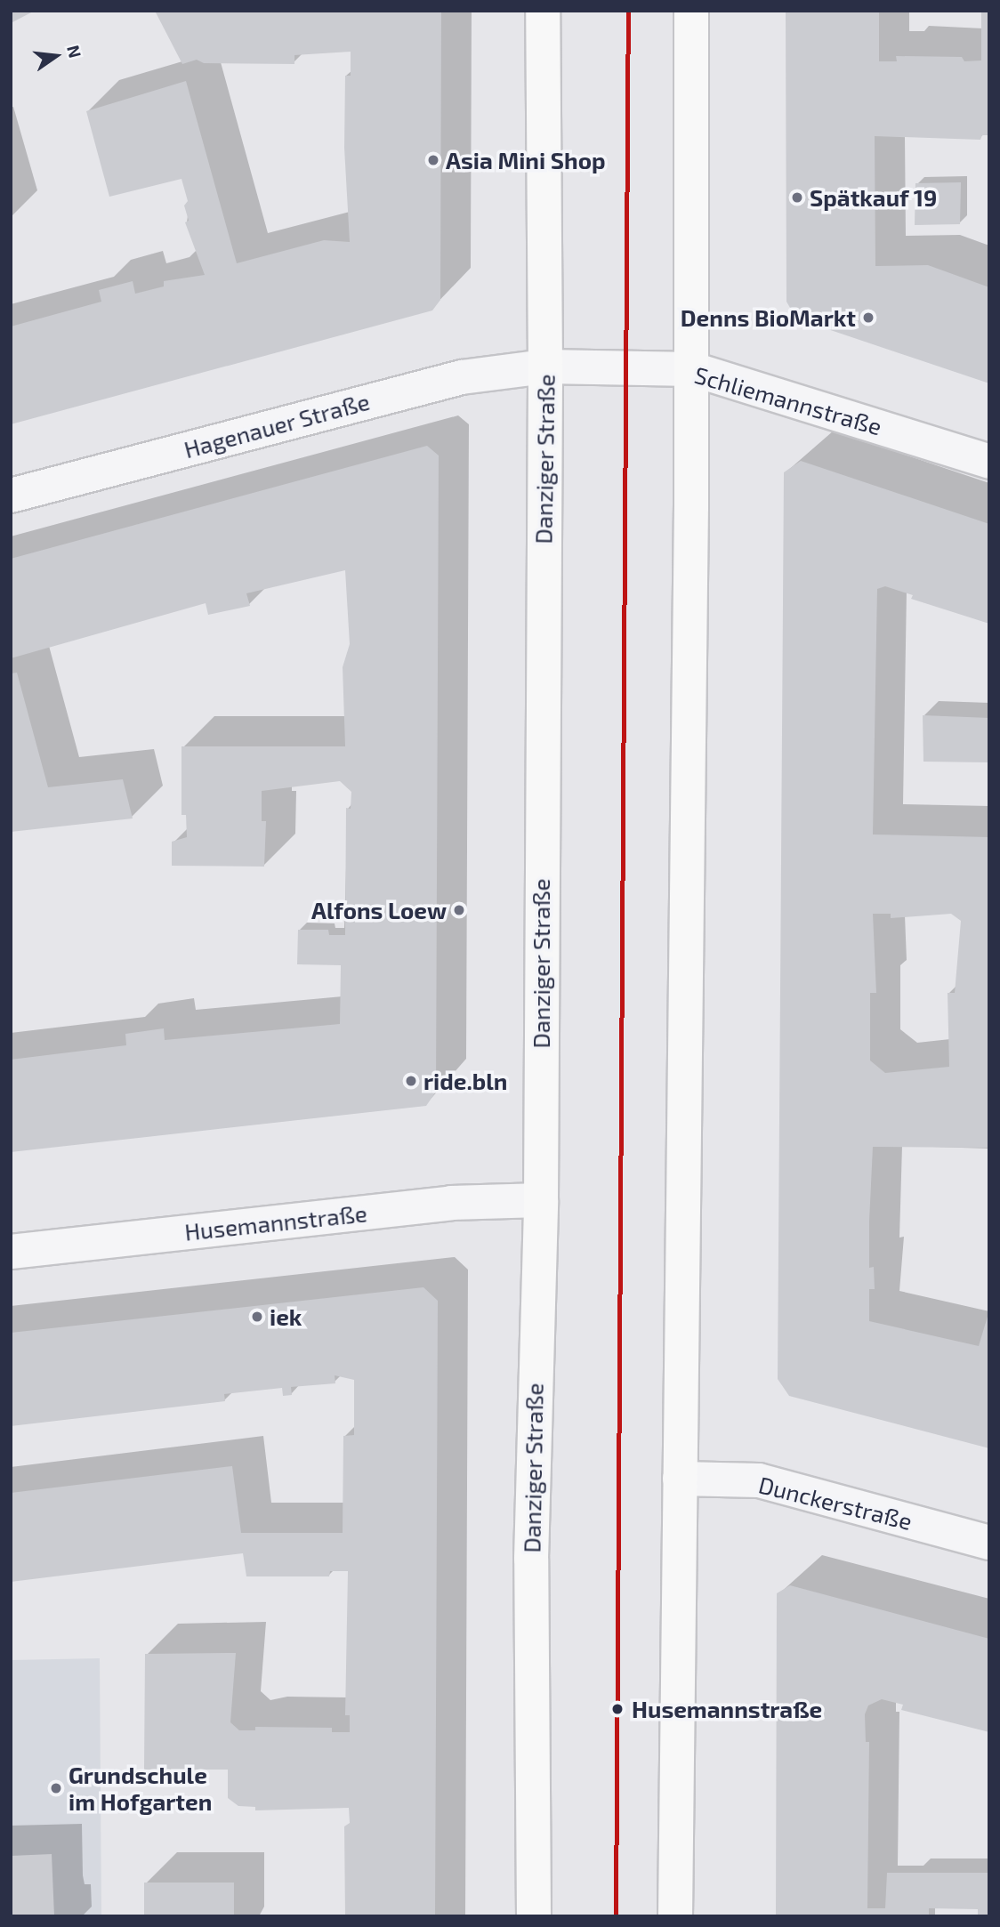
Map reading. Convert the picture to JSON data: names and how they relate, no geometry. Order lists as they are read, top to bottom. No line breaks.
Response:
{"streets":{"main road":["Danziger Straße"],"street":["Schliemannstraße","Hagenauer Straße","Husemannstraße","Dunckerstraße"]},"crossings":[["Schliemannstraße","Hagenauer Straße"],["Schliemannstraße","Danziger Straße"],["Hagenauer Straße","Danziger Straße"],["Danziger Straße","Husemannstraße"]],"places":["Asia Mini Shop","Spätkauf 19","Denns BioMarkt","Alfons Loew","ride.bln","iek","Husemannstraße","Grundschule im Hofgarten"],"north":"right"}
